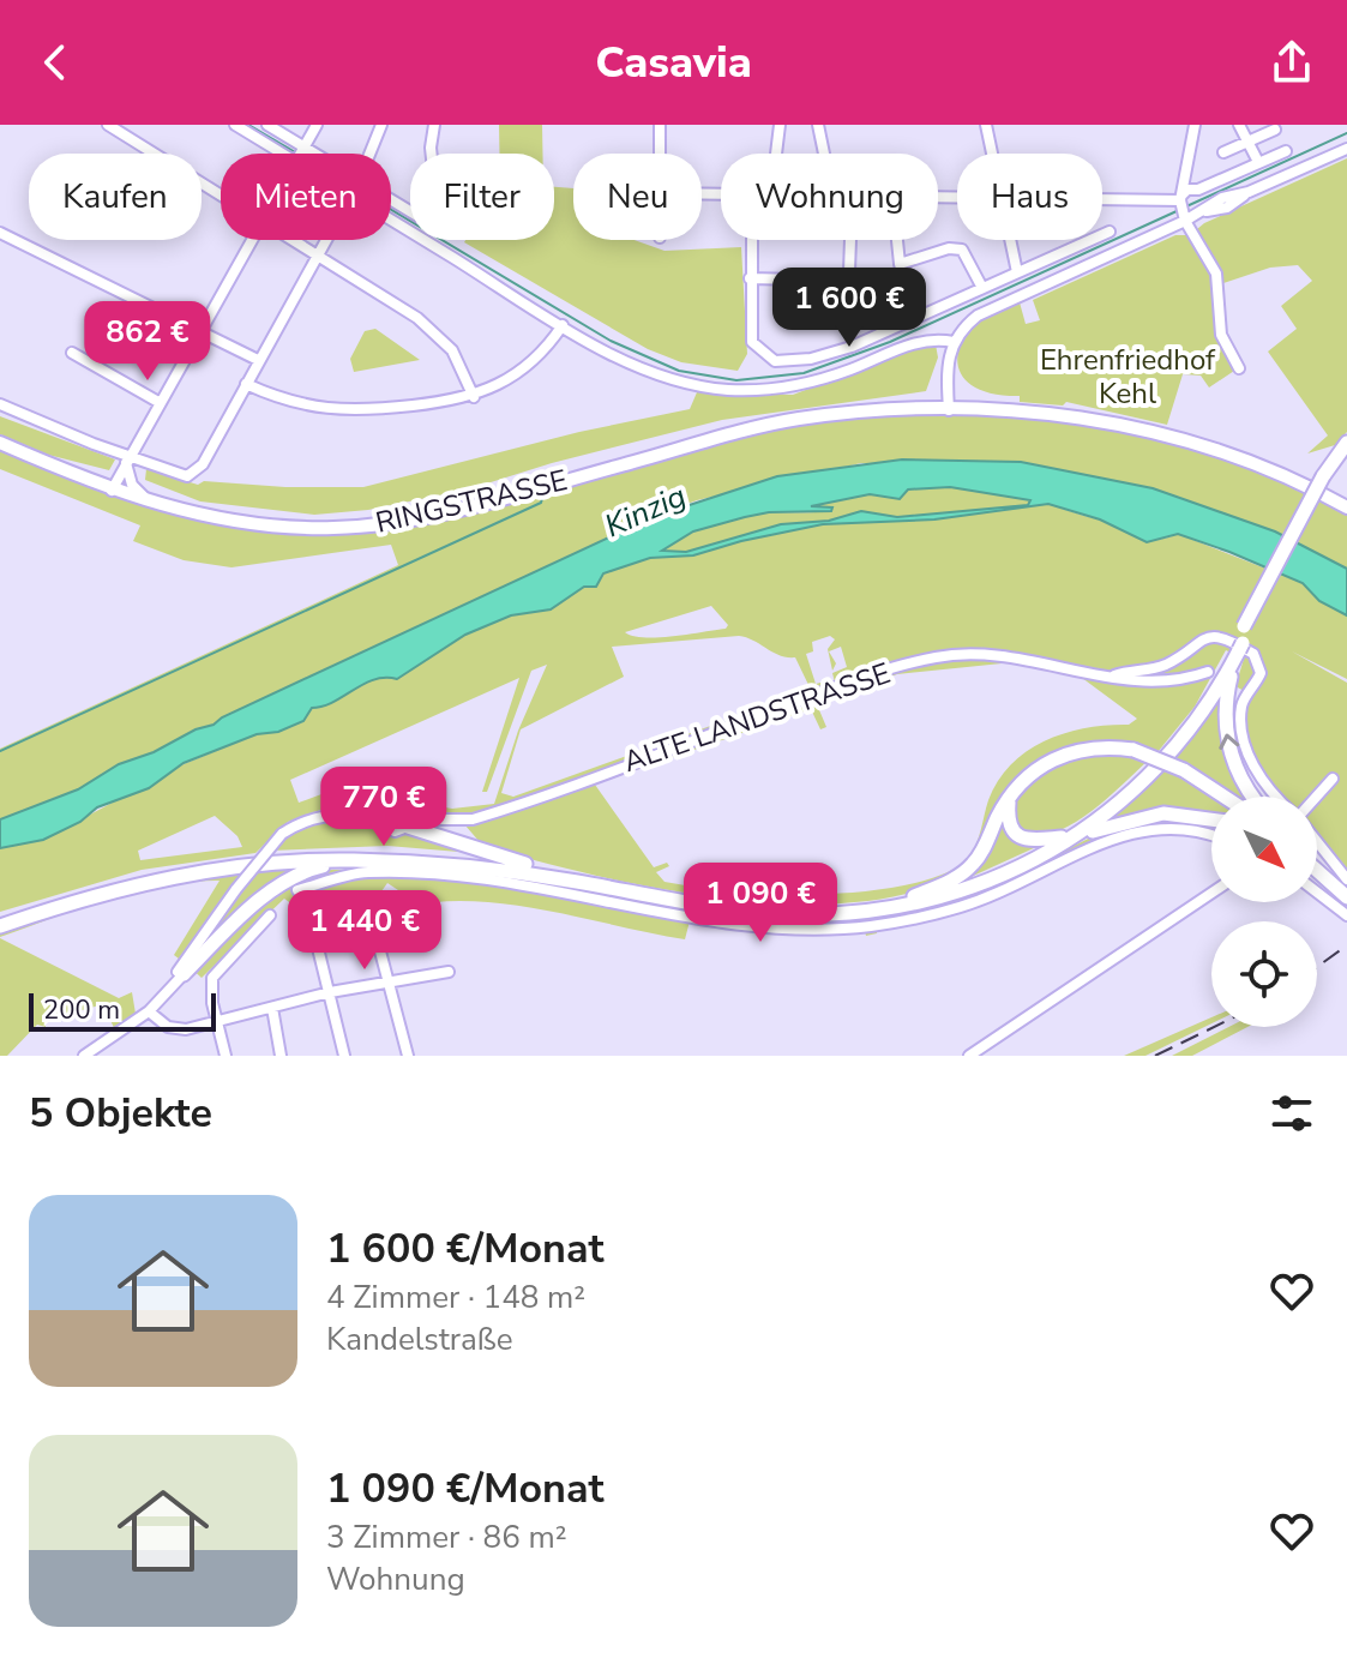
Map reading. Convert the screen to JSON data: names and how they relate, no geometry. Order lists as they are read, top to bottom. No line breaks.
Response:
{"streets":{"main road":["RINGSTRASSE"],"street":["ALTE LANDSTRASSE"]},"water":["Kinzig"],"parks":["Ehrenfriedhof Kehl"],"scale_bar":"200 m","north":"bottom right","page":{"header":"Casavia","chip":["Kaufen","Mieten","Filter","Neu","Wohnung","Haus"],"price":["1 600 €","862 €","770 €","1 090 €","1 440 €"],"scale":"200 m","heading":"5 Objekte","list":[{"name":"1 600 €/Monat","note":"4 Zimmer · 148 m² · Kandelstraße"},{"name":"1 090 €/Monat","note":"3 Zimmer · 86 m² · Wohnung"}]}}
